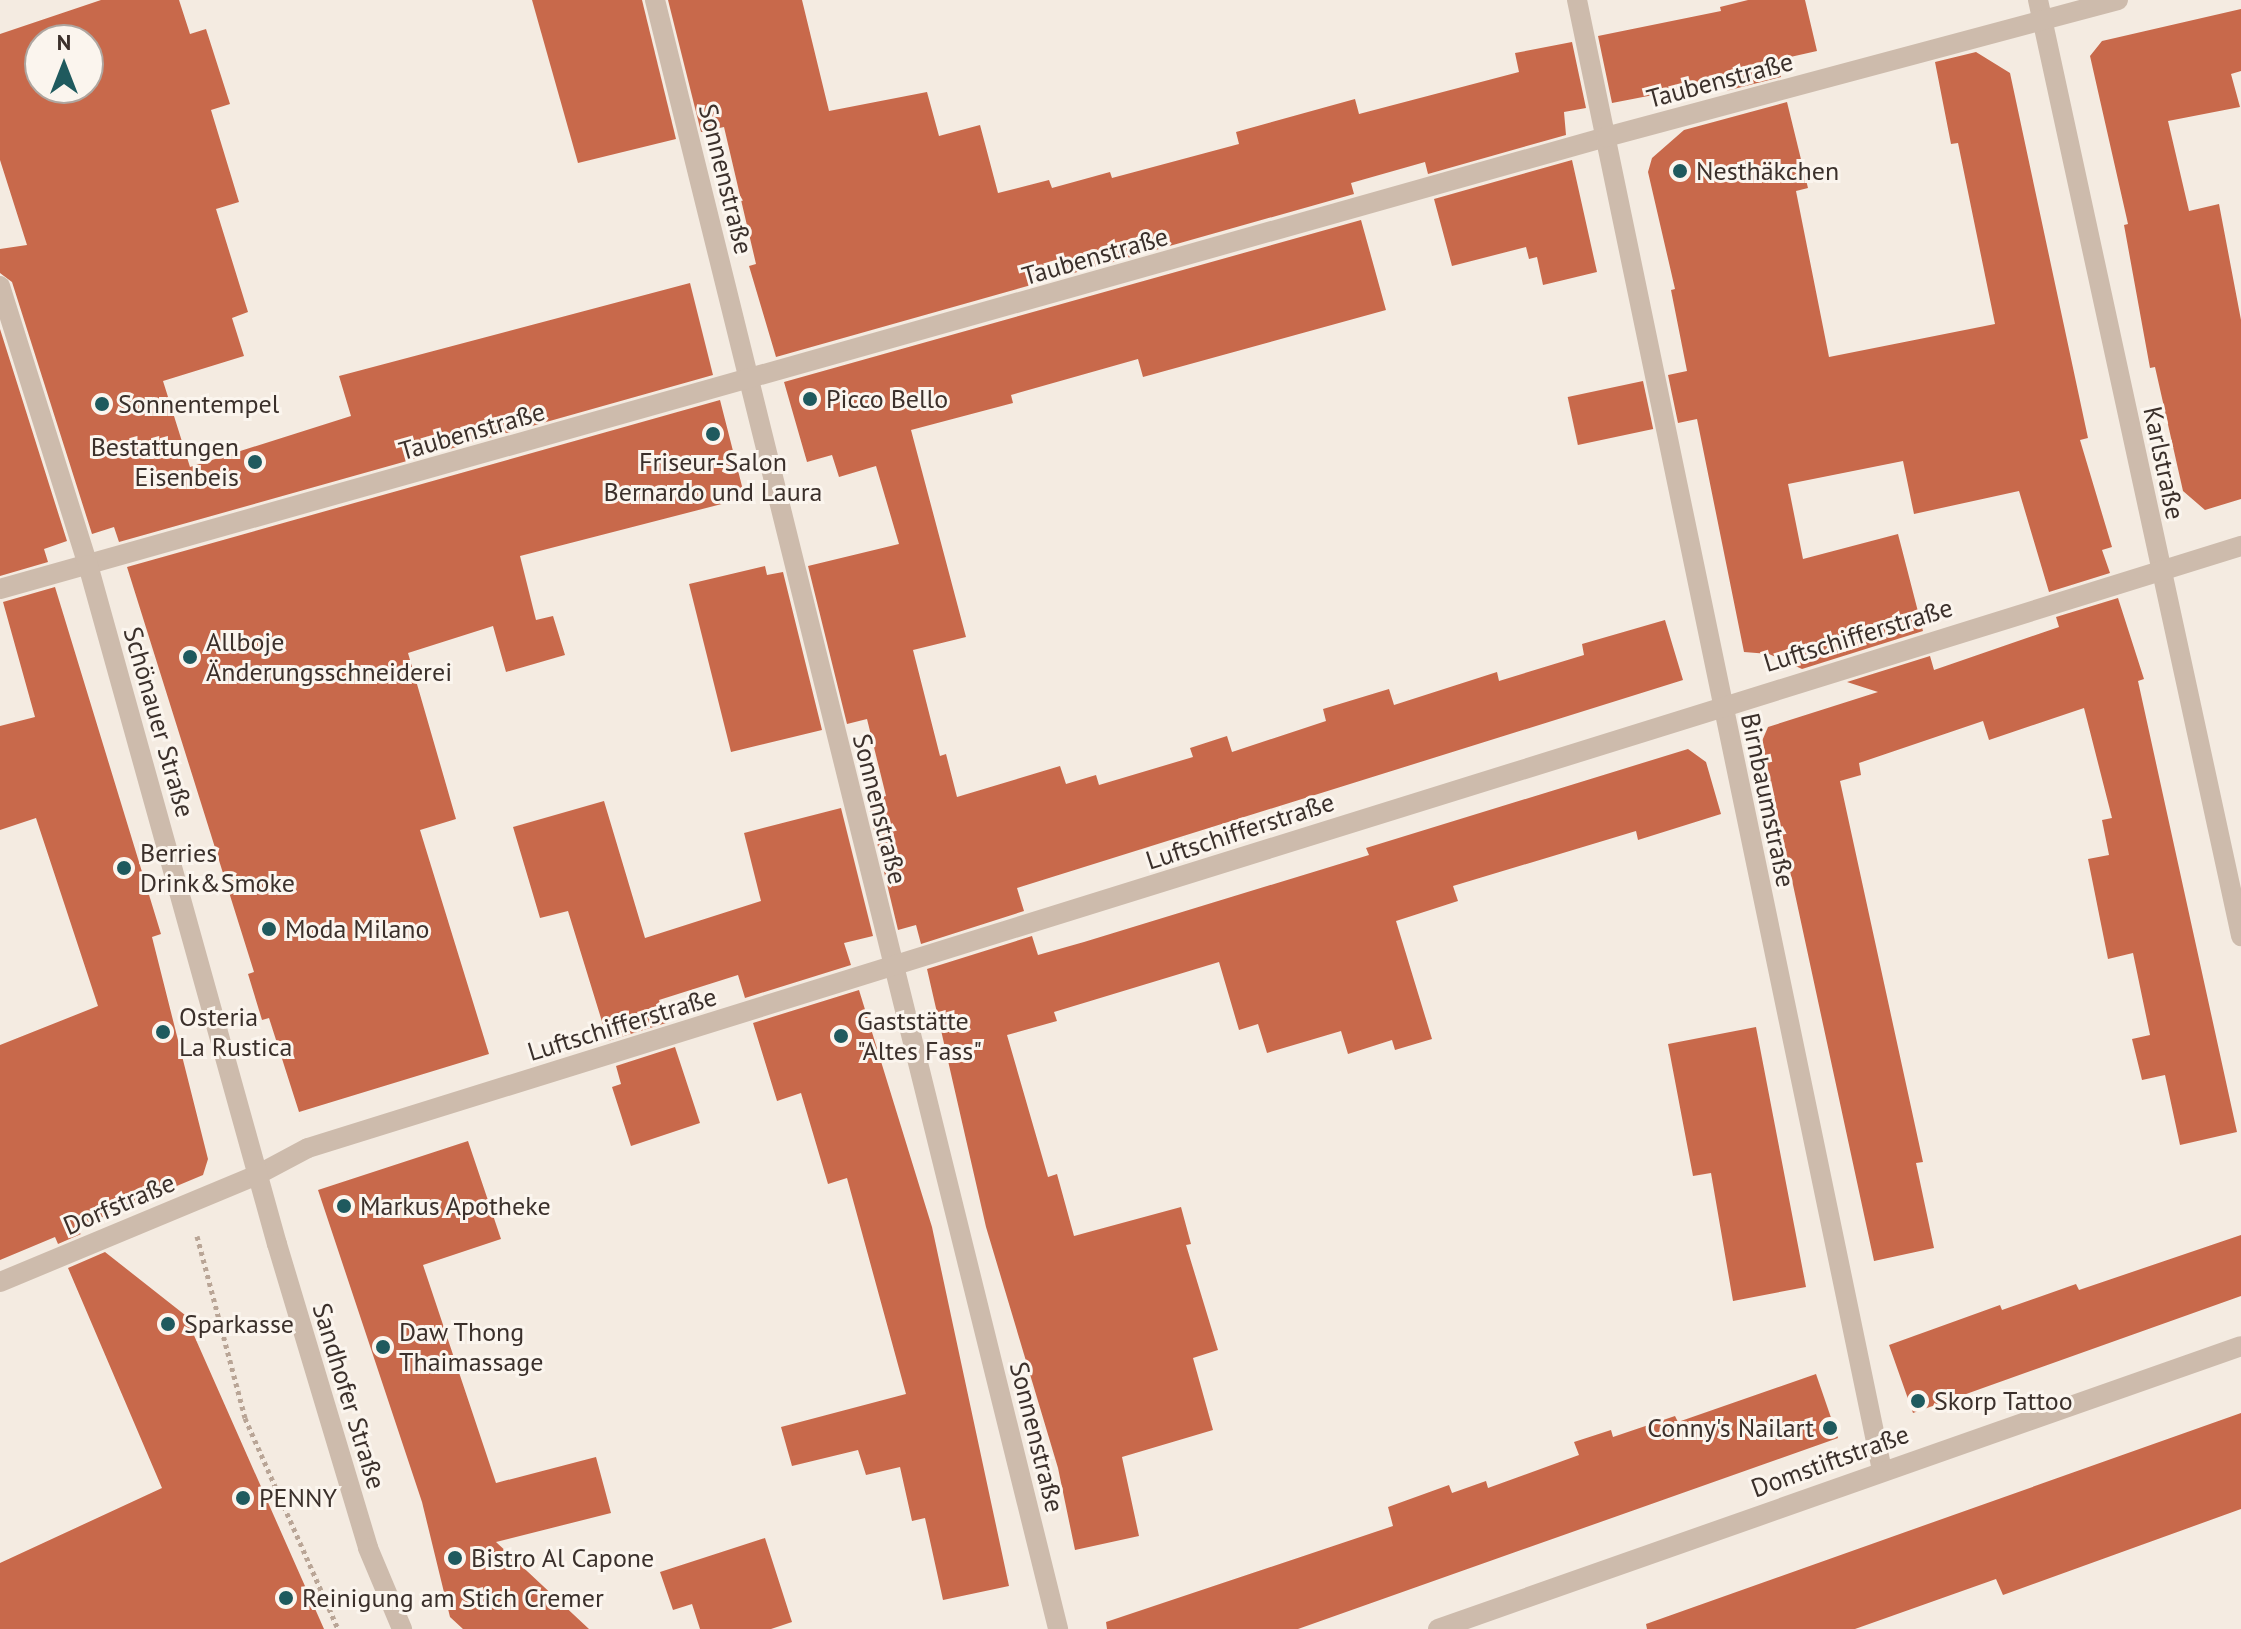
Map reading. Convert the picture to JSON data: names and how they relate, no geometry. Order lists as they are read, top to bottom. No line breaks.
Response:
{"streets":{"street":["Taubenstraße","Sonnenstraße","Karlstraße","Luftschifferstraße","Schönauer Straße","Birnbaumstraße","Dorfstraße","Sandhofer Straße","Domstiftstraße"]},"crossings":[["Taubenstraße","Sonnenstraße"],["Taubenstraße","Karlstraße"],["Taubenstraße","Schönauer Straße"],["Taubenstraße","Birnbaumstraße"],["Sonnenstraße","Luftschifferstraße"],["Karlstraße","Luftschifferstraße"],["Luftschifferstraße","Schönauer Straße"],["Luftschifferstraße","Birnbaumstraße"],["Luftschifferstraße","Dorfstraße"],["Luftschifferstraße","Sandhofer Straße"],["Schönauer Straße","Dorfstraße"],["Schönauer Straße","Sandhofer Straße"],["Birnbaumstraße","Domstiftstraße"],["Dorfstraße","Sandhofer Straße"]],"places":["Nesthäkchen","Picco Bello","Sonnentempel","Friseur-Salon Bernardo und Laura","Bestattungen Eisenbeis","Allboje Änderungsschneiderei","Berries Drink&Smoke","Moda Milano","Osteria La Rustica","Gaststätte \"Altes Fass\"","Markus Apotheke","Sparkasse","Daw Thong Thaimassage","Skorp Tattoo","Conny's Nailart","PENNY","Bistro Al Capone","Reinigung am Stich Cremer"],"north":"top"}
